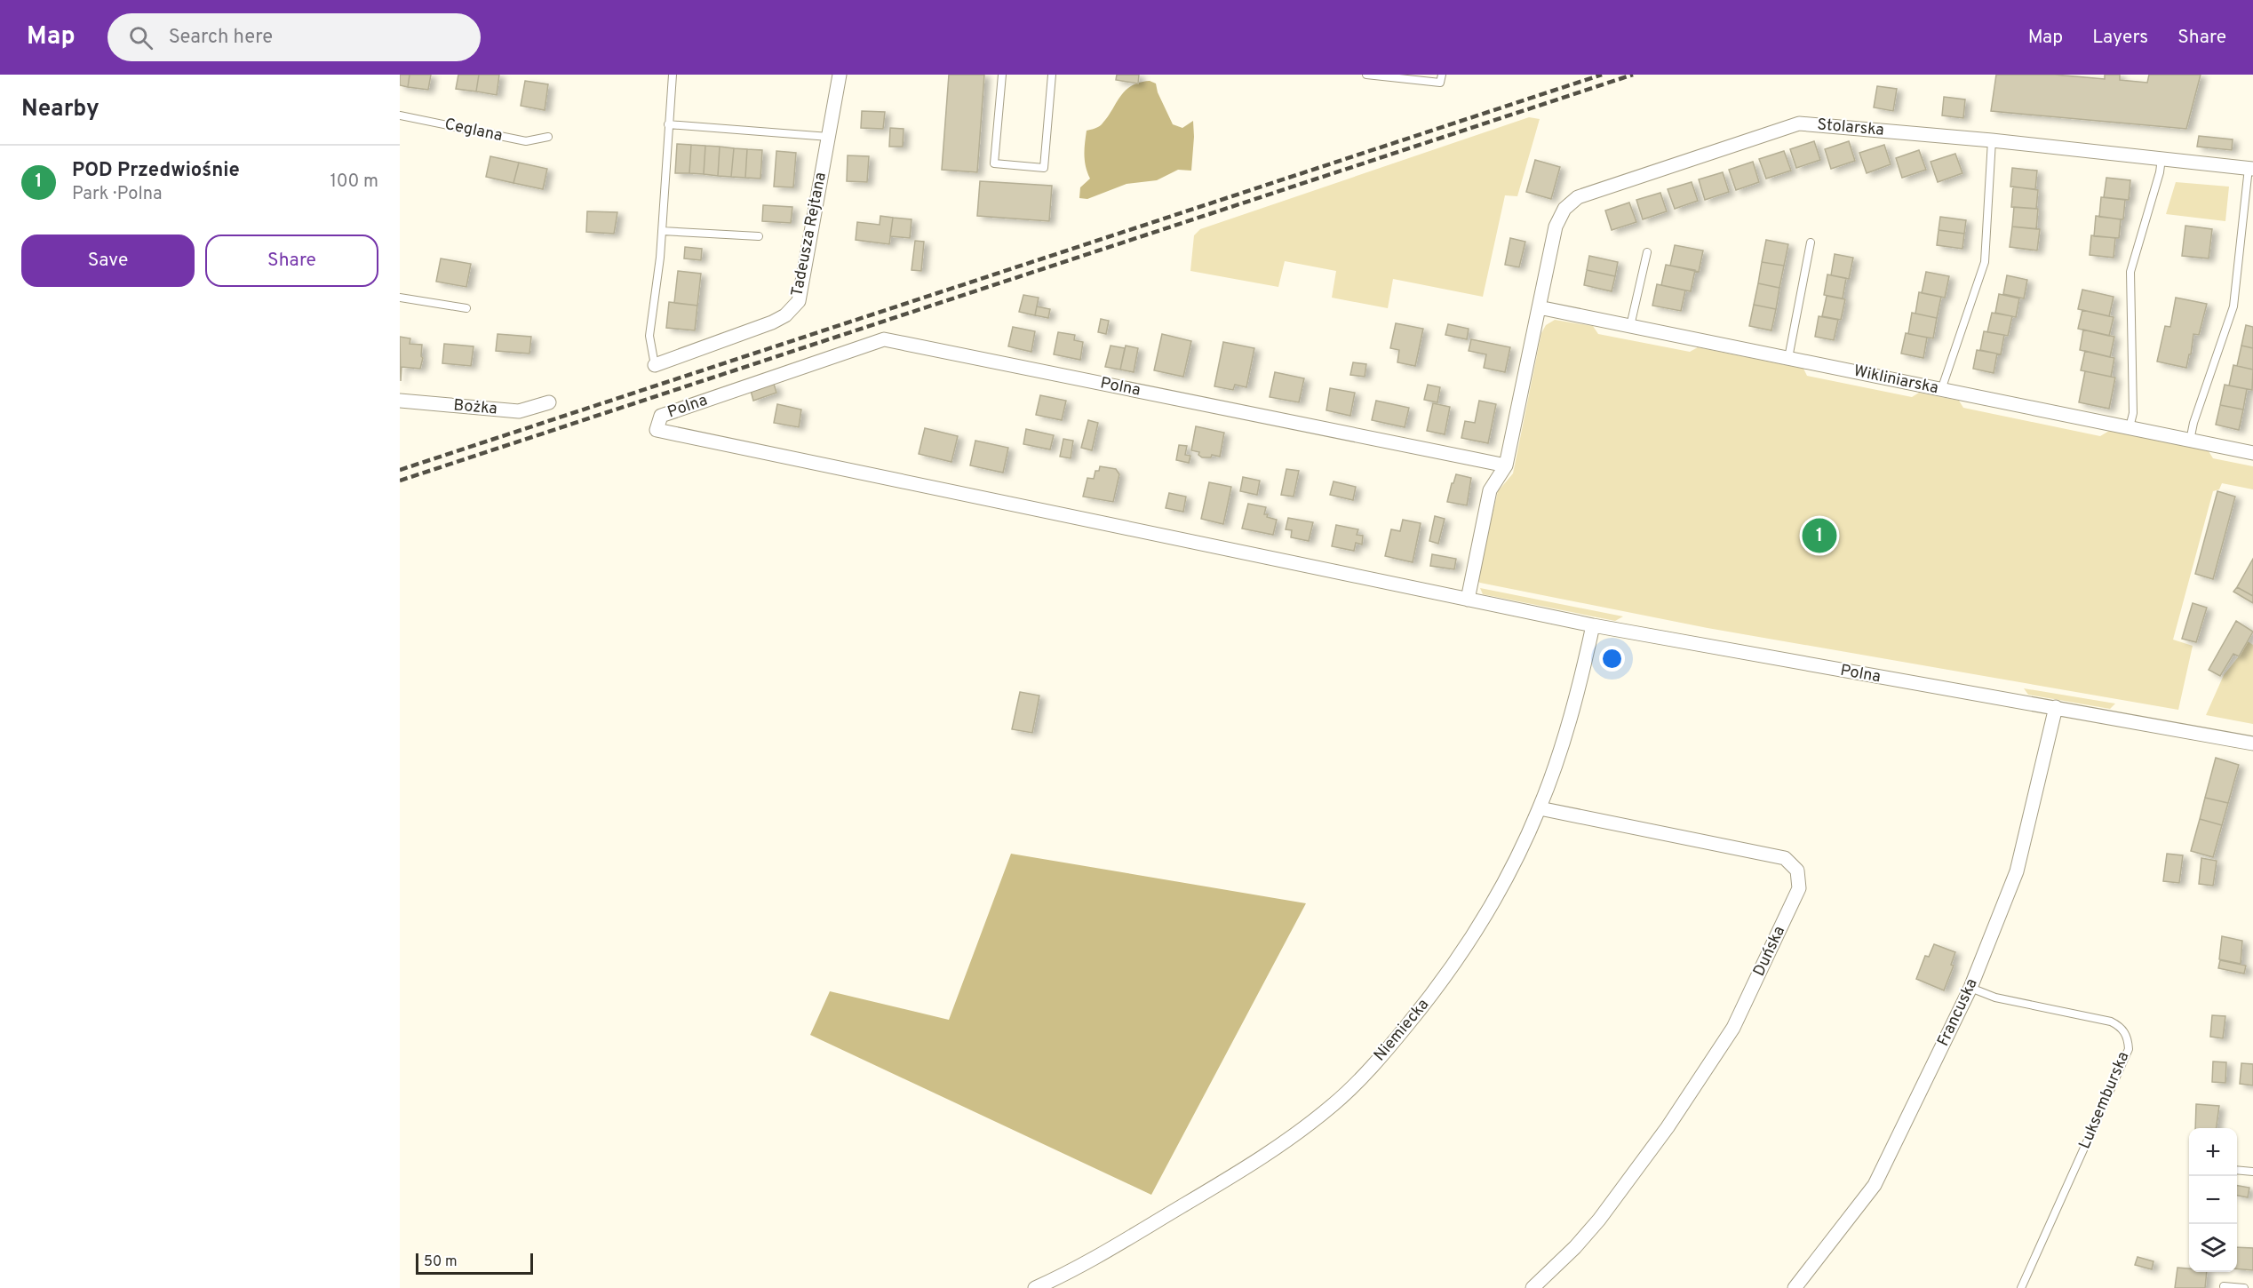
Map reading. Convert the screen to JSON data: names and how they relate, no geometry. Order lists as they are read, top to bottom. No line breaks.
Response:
{"streets":{"street":["Stolarska","Tadeusza Rejtana","Wikliniarska","Polna","Bożka","Duńska","Francuska","Niemiecka"],"lane":["Ceglana","Luksemburska"]},"crossings":[["Stolarska","Wikliniarska"],["Polna","Francuska"],["Polna","Niemiecka"],["Duńska","Niemiecka"],["Francuska","Luksemburska"]],"scale_bar":"50 m","page":{"header":"Map","search":"Search here","nav":["Map","Layers","Share"],"heading":"Nearby","list":[{"mark":"1","name":"POD Przedwiośnie","note":"Park · Polna","value":"100 m"}],"buttons":["Save","Share"],"pins":"1","map_buttons":["+","−"],"scale":"50 m"}}
